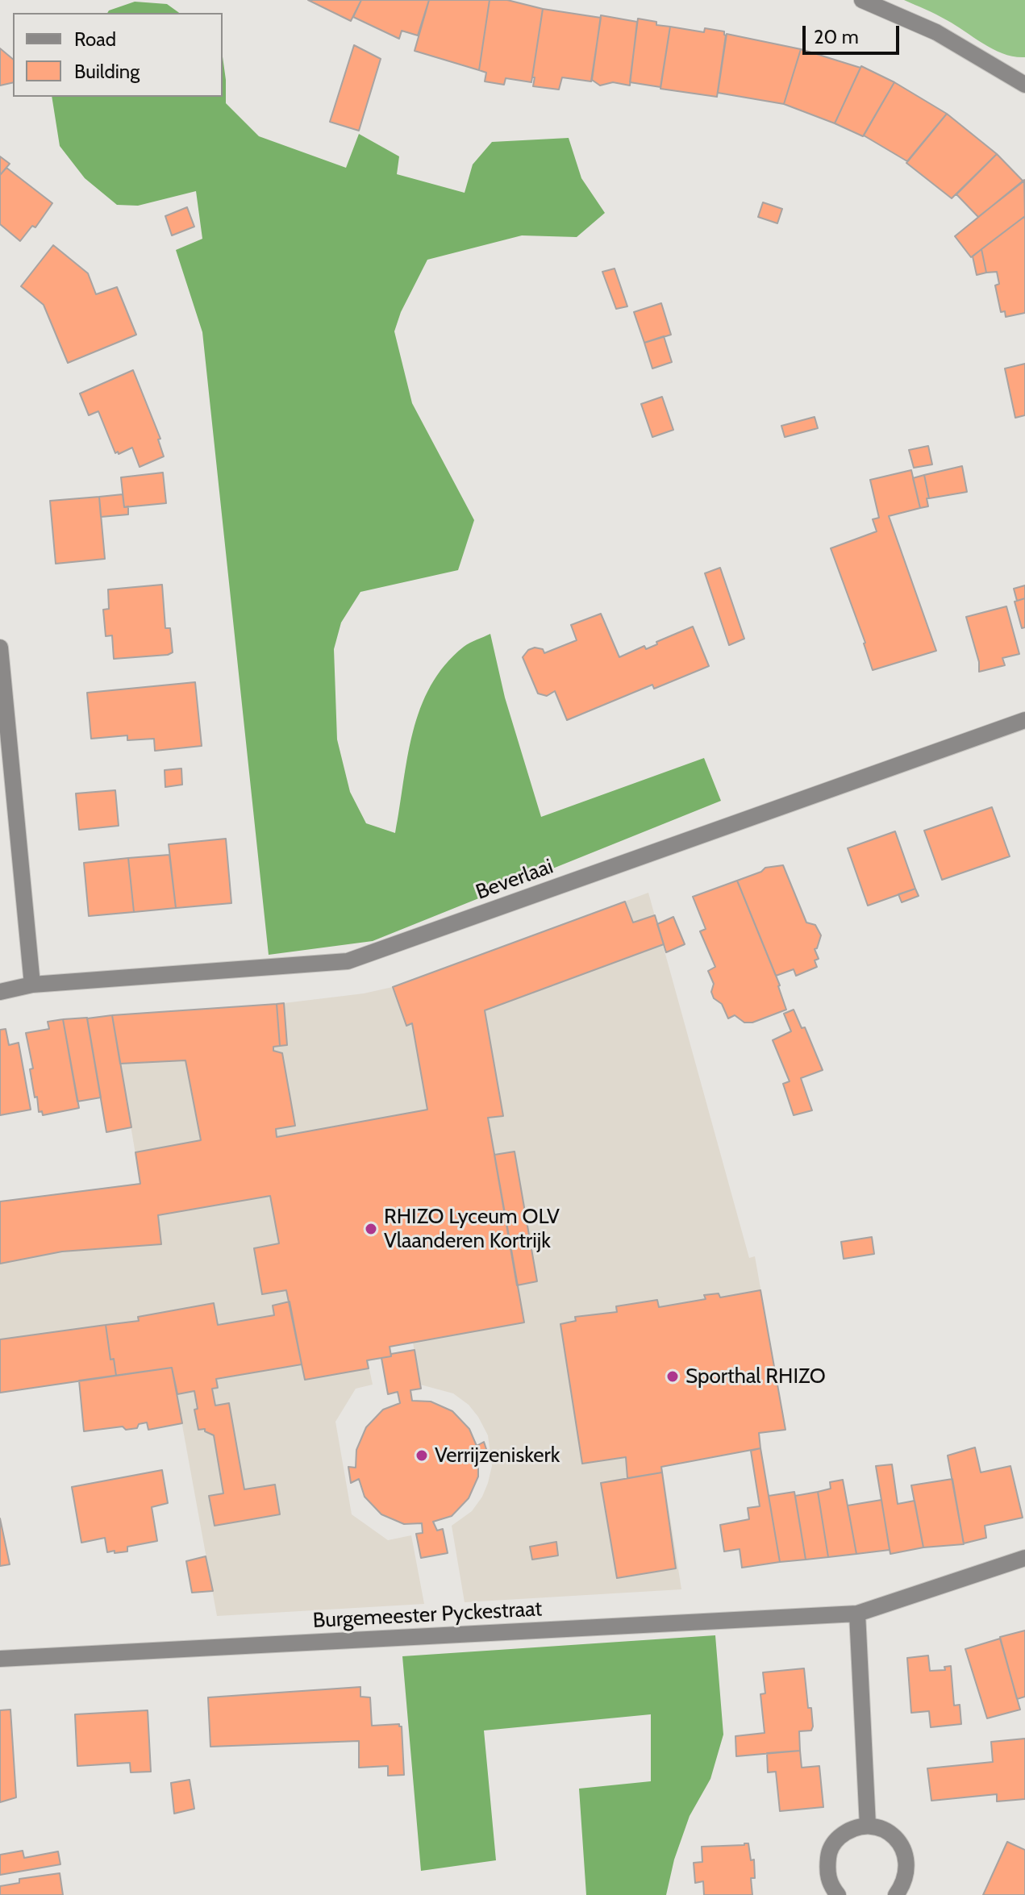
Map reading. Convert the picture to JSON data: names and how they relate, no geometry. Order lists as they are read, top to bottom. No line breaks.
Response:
{"streets":{"street":["Beverlaai","Burgemeester Pyckestraat"]},"places":["RHIZO Lyceum OLV Vlaanderen Kortrijk","Sporthal RHIZO","Verrijzeniskerk"],"legend":["Road","Building"],"scale_bar":"20 m"}
